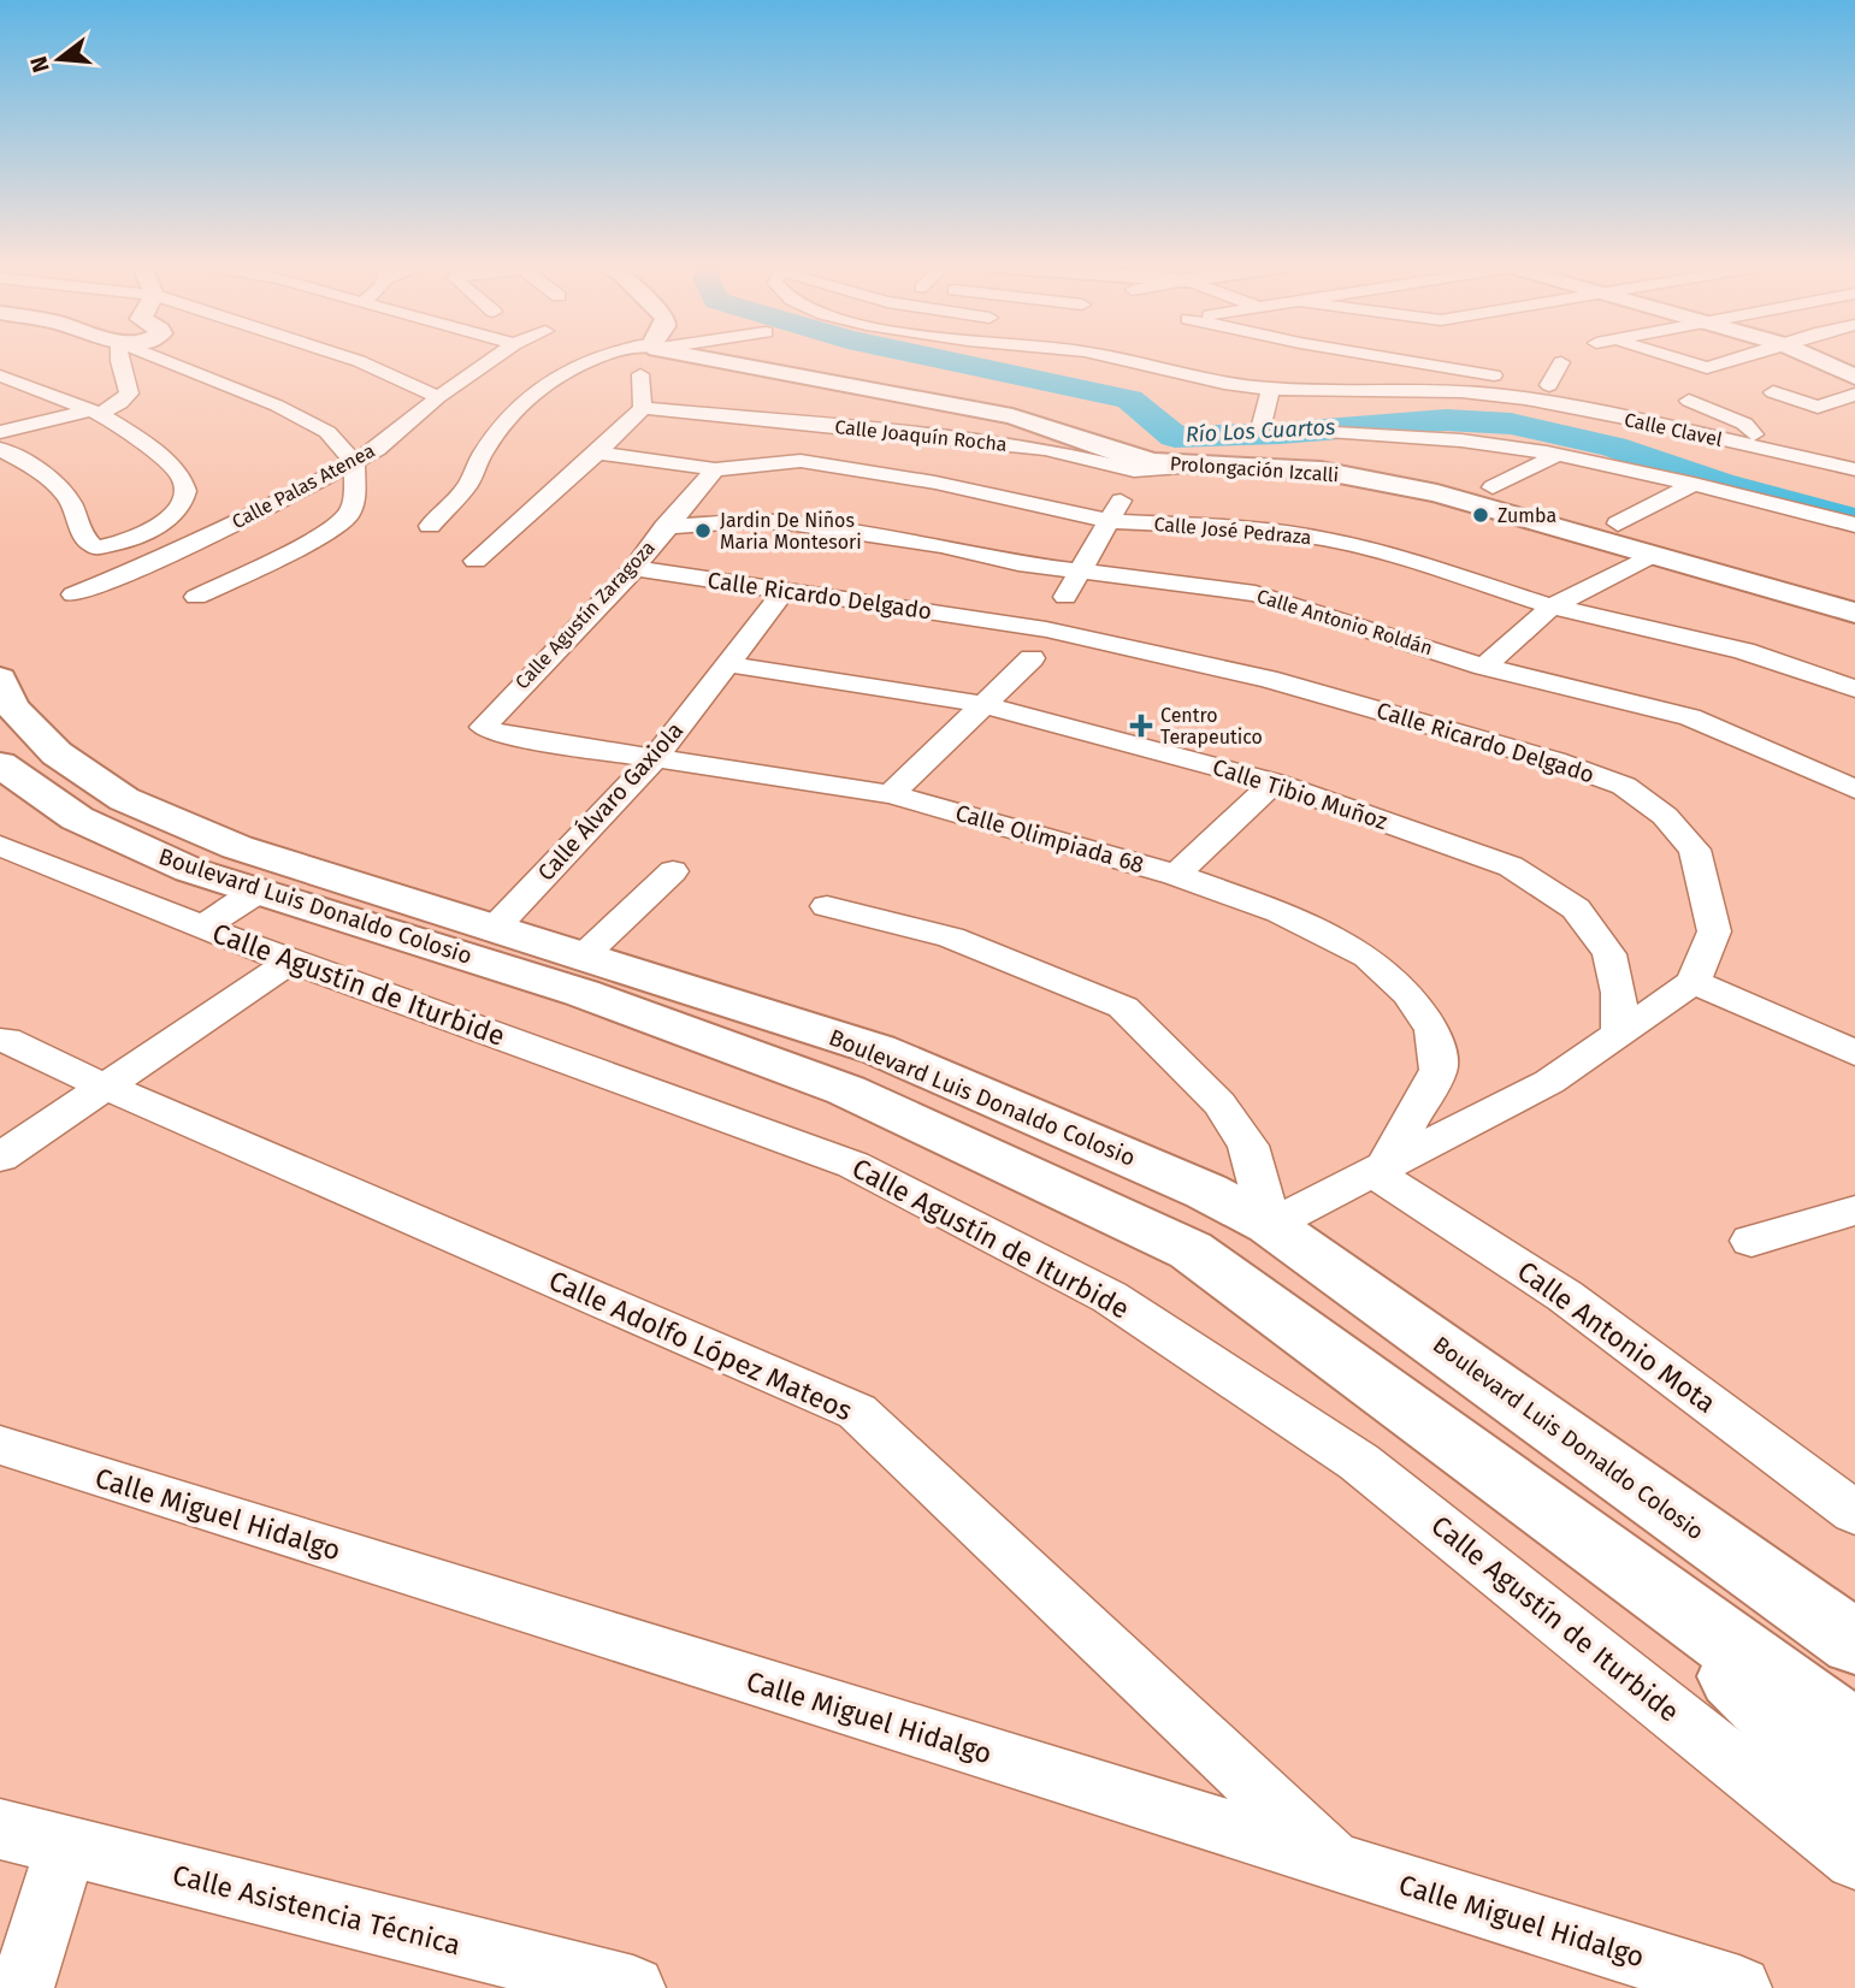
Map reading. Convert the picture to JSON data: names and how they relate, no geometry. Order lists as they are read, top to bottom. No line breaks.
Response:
{"streets":{"main road":["Prolongación Izcalli","Boulevard Luis Donaldo Colosio"],"street":["Calle Clavel","Calle Joaquín Rocha","Calle Palas Atenea","Calle José Pedraza","Calle Ricardo Delgado","Calle Agustín Zaragoza","Calle Antonio Roldán","Calle Tibio Muñoz","Calle Álvaro Gaxiola","Calle Olimpiada 68","Calle Agustín de Iturbide","Calle Antonio Mota","Calle Adolfo López Mateos","Calle Miguel Hidalgo","Calle Asistencia Técnica"]},"crossings":[["Calle Joaquín Rocha","Prolongación Izcalli"],["Calle José Pedraza","Calle Agustín Zaragoza"],["Calle Ricardo Delgado","Calle Agustín Zaragoza"],["Calle Ricardo Delgado","Calle Álvaro Gaxiola"],["Calle Agustín Zaragoza","Calle Antonio Roldán"],["Calle Agustín Zaragoza","Calle Olimpiada 68"],["Calle Tibio Muñoz","Calle Álvaro Gaxiola"],["Calle Álvaro Gaxiola","Calle Olimpiada 68"],["Calle Álvaro Gaxiola","Boulevard Luis Donaldo Colosio"],["Calle Olimpiada 68","Calle Antonio Mota"],["Calle Adolfo López Mateos","Calle Miguel Hidalgo"]],"water":["Río Los Cuartos"],"places":{"other":["Zumba","Jardin De Niños Maria Montesori"],"health":["Centro Terapeutico"]},"north":"left"}
